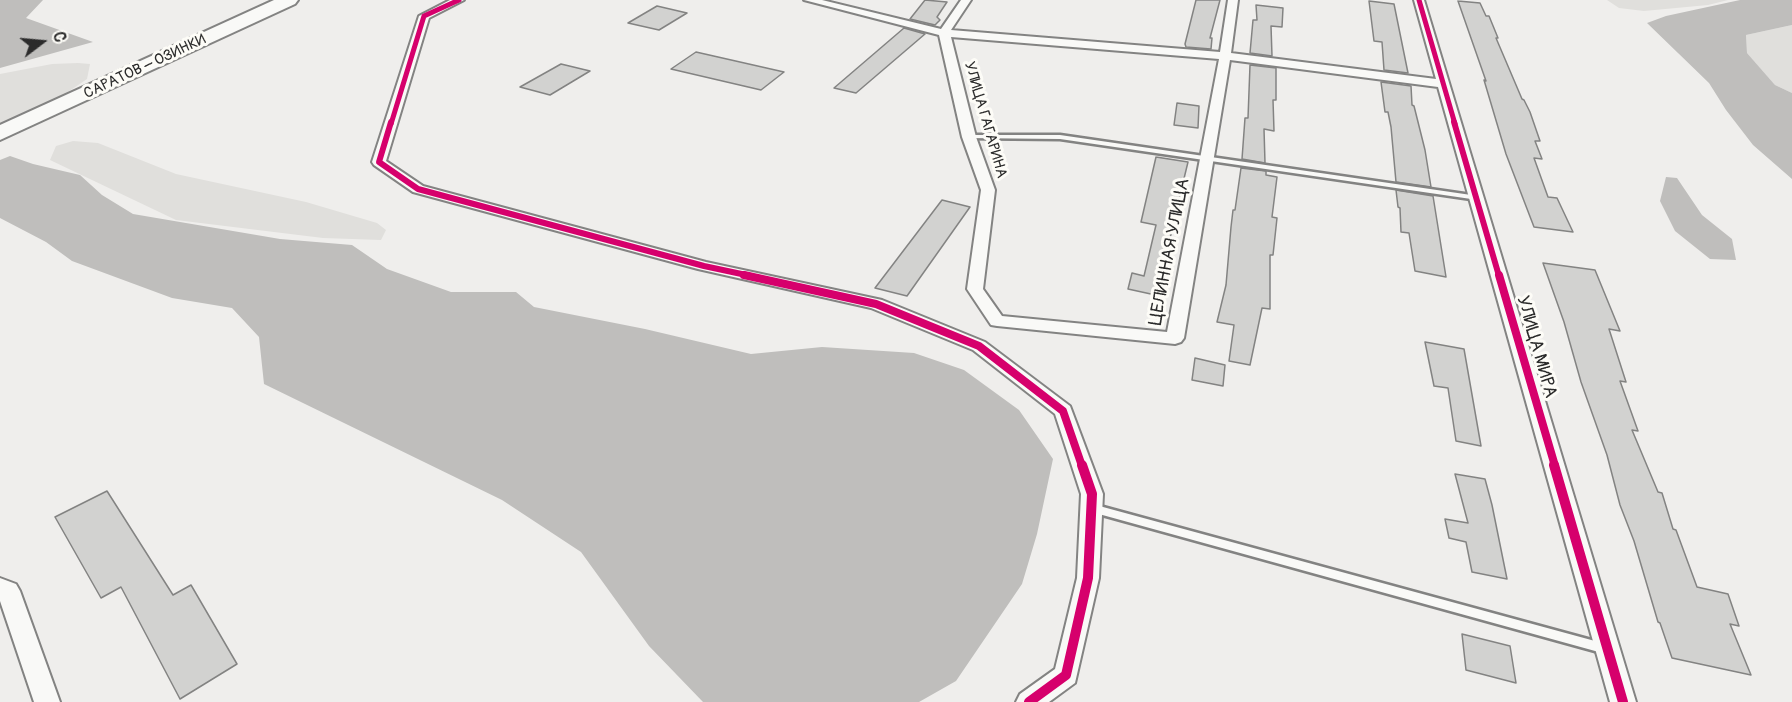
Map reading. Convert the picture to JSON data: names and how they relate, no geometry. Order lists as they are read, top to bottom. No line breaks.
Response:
{"streets":{"highway":["САРАТОВ – ОЗИНКИ"],"street":["УЛИЦА ГАГАРИНА","ЦЕЛИННАЯ УЛИЦА","УЛИЦА МИРА"]},"crossings":[["УЛИЦА ГАГАРИНА","ЦЕЛИННАЯ УЛИЦА"]],"north":"right"}
